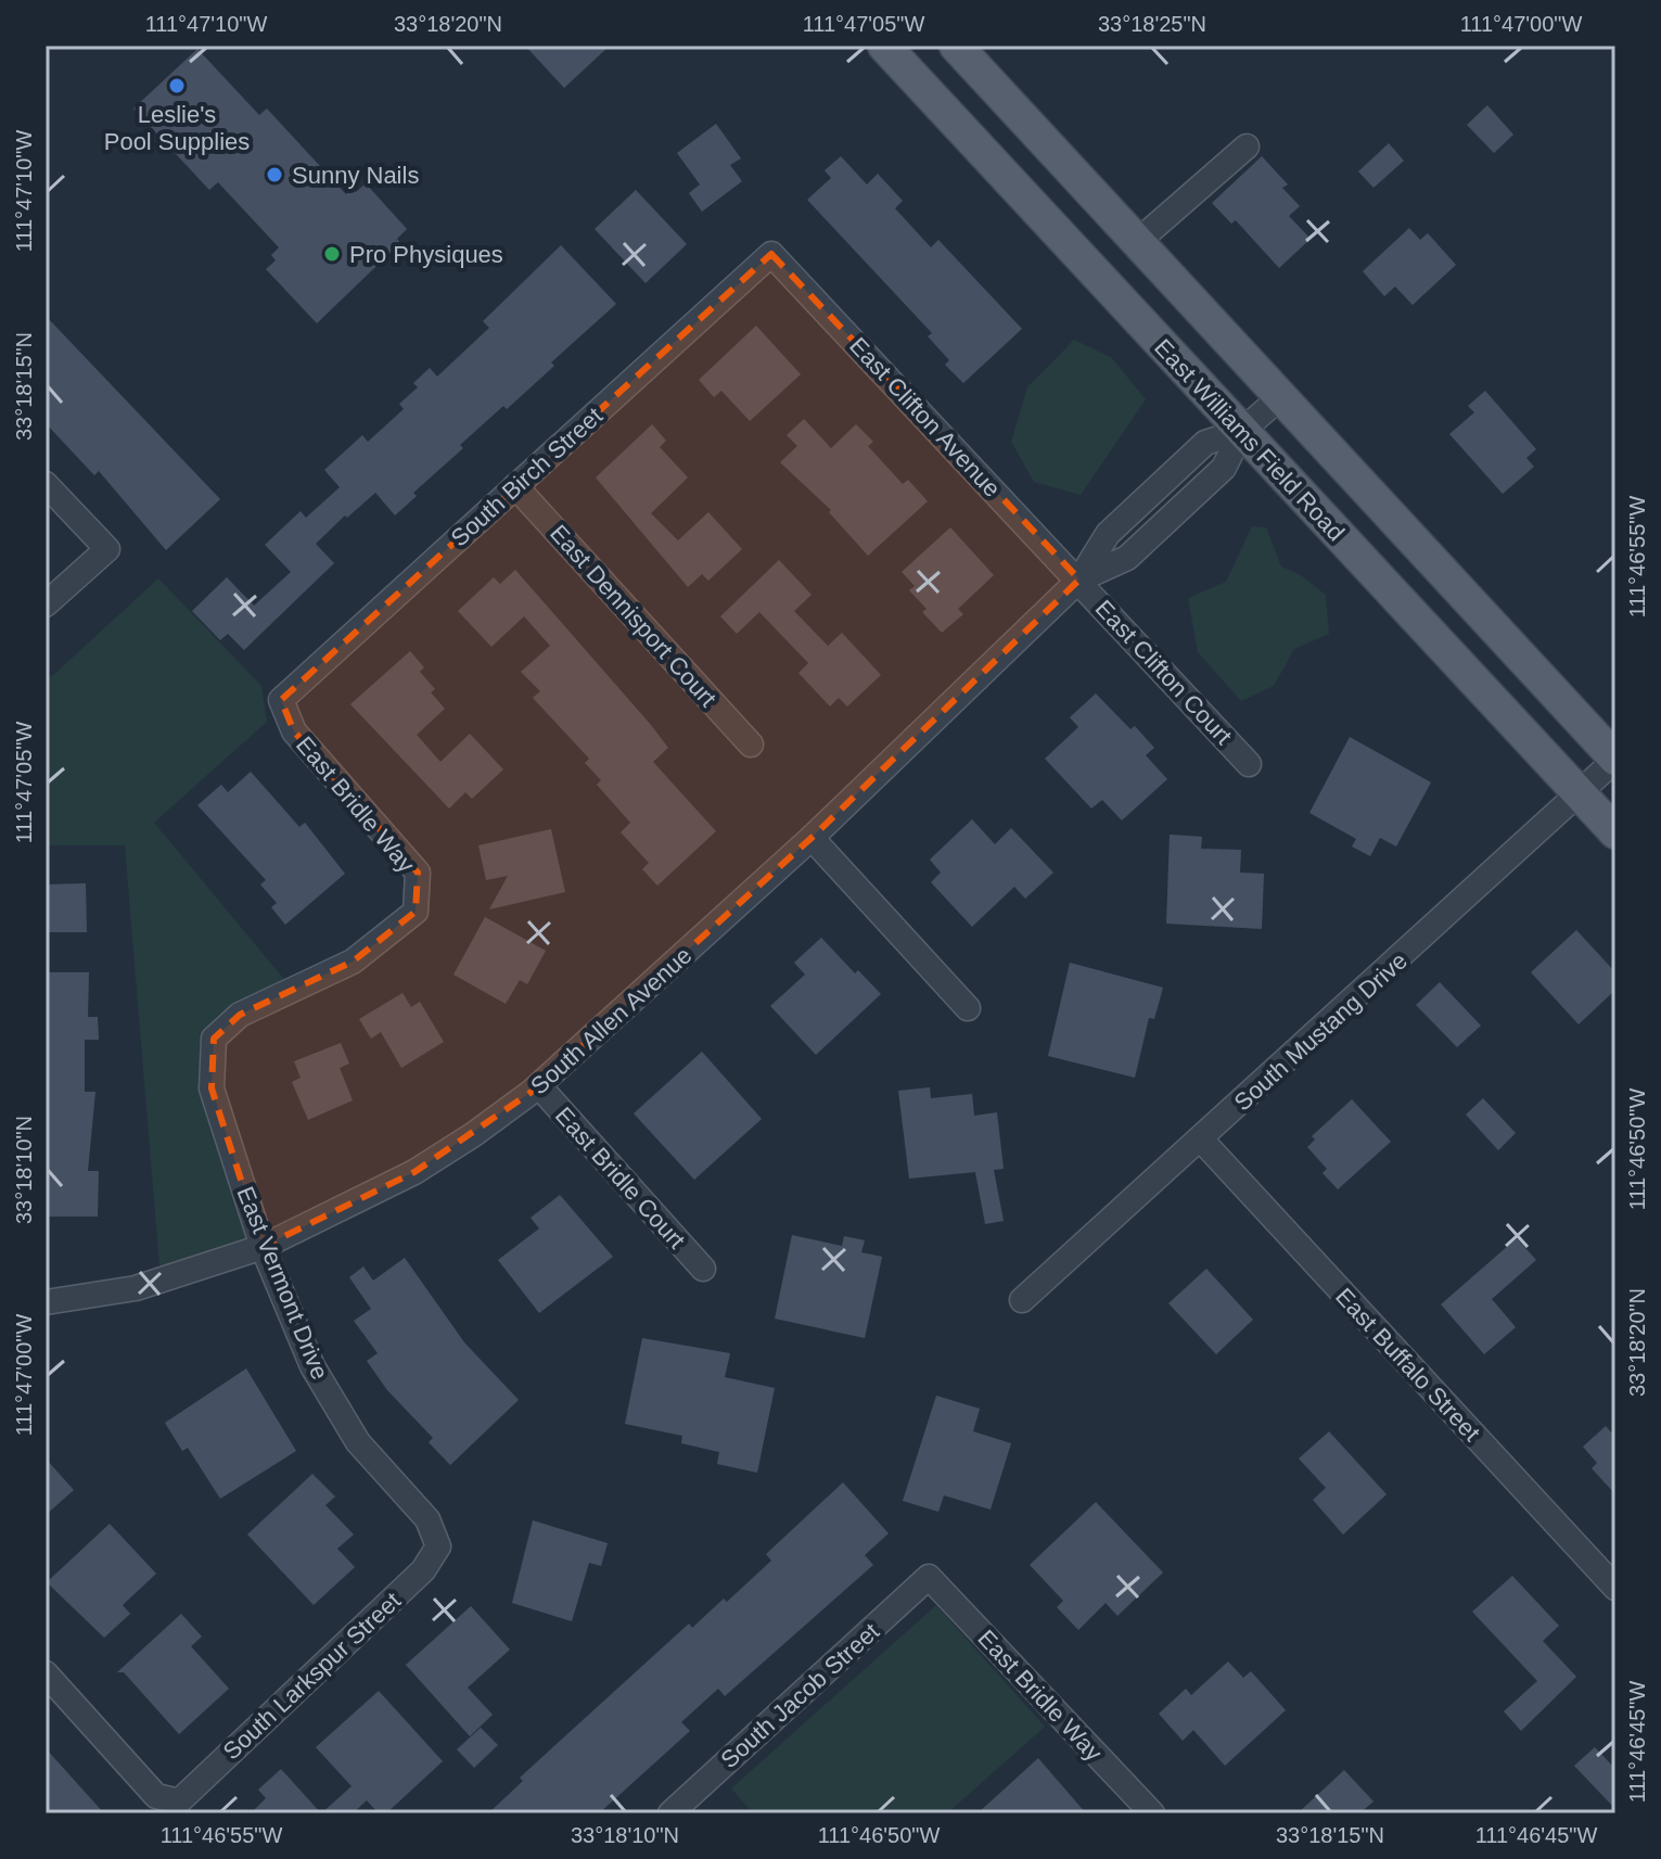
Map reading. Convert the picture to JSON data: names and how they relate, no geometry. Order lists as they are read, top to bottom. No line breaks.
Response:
{"streets":{"main road":["East Williams Field Road"],"street":["East Clifton Avenue","South Birch Street","East Dennisport Court","East Clifton Court","East Bridle Way","South Allen Avenue","South Mustang Drive","East Bridle Court","East Vermont Drive","East Buffalo Street","South Larkspur Street","South Jacob Street"]},"crossings":[["East Clifton Avenue","South Birch Street"],["East Clifton Avenue","East Clifton Court"],["East Clifton Avenue","South Allen Avenue"],["East Williams Field Road","South Allen Avenue"],["East Williams Field Road","South Mustang Drive"],["South Birch Street","East Dennisport Court"],["South Birch Street","East Bridle Way"],["East Clifton Court","South Allen Avenue"],["East Bridle Way","East Vermont Drive"],["East Bridle Way","South Jacob Street"],["South Allen Avenue","East Bridle Court"],["South Allen Avenue","East Vermont Drive"],["South Mustang Drive","East Buffalo Street"],["East Vermont Drive","South Larkspur Street"]],"places":["Leslie's Pool Supplies","Sunny Nails","Pro Physiques"],"coordinates":["111°47'10\"W","33°18'20\"N","111°47'05\"W","33°18'25\"N","111°47'00\"W","33°18'15\"N","111°46'55\"W","111°46'50\"W","33°18'10\"N","111°46'45\"W"]}
